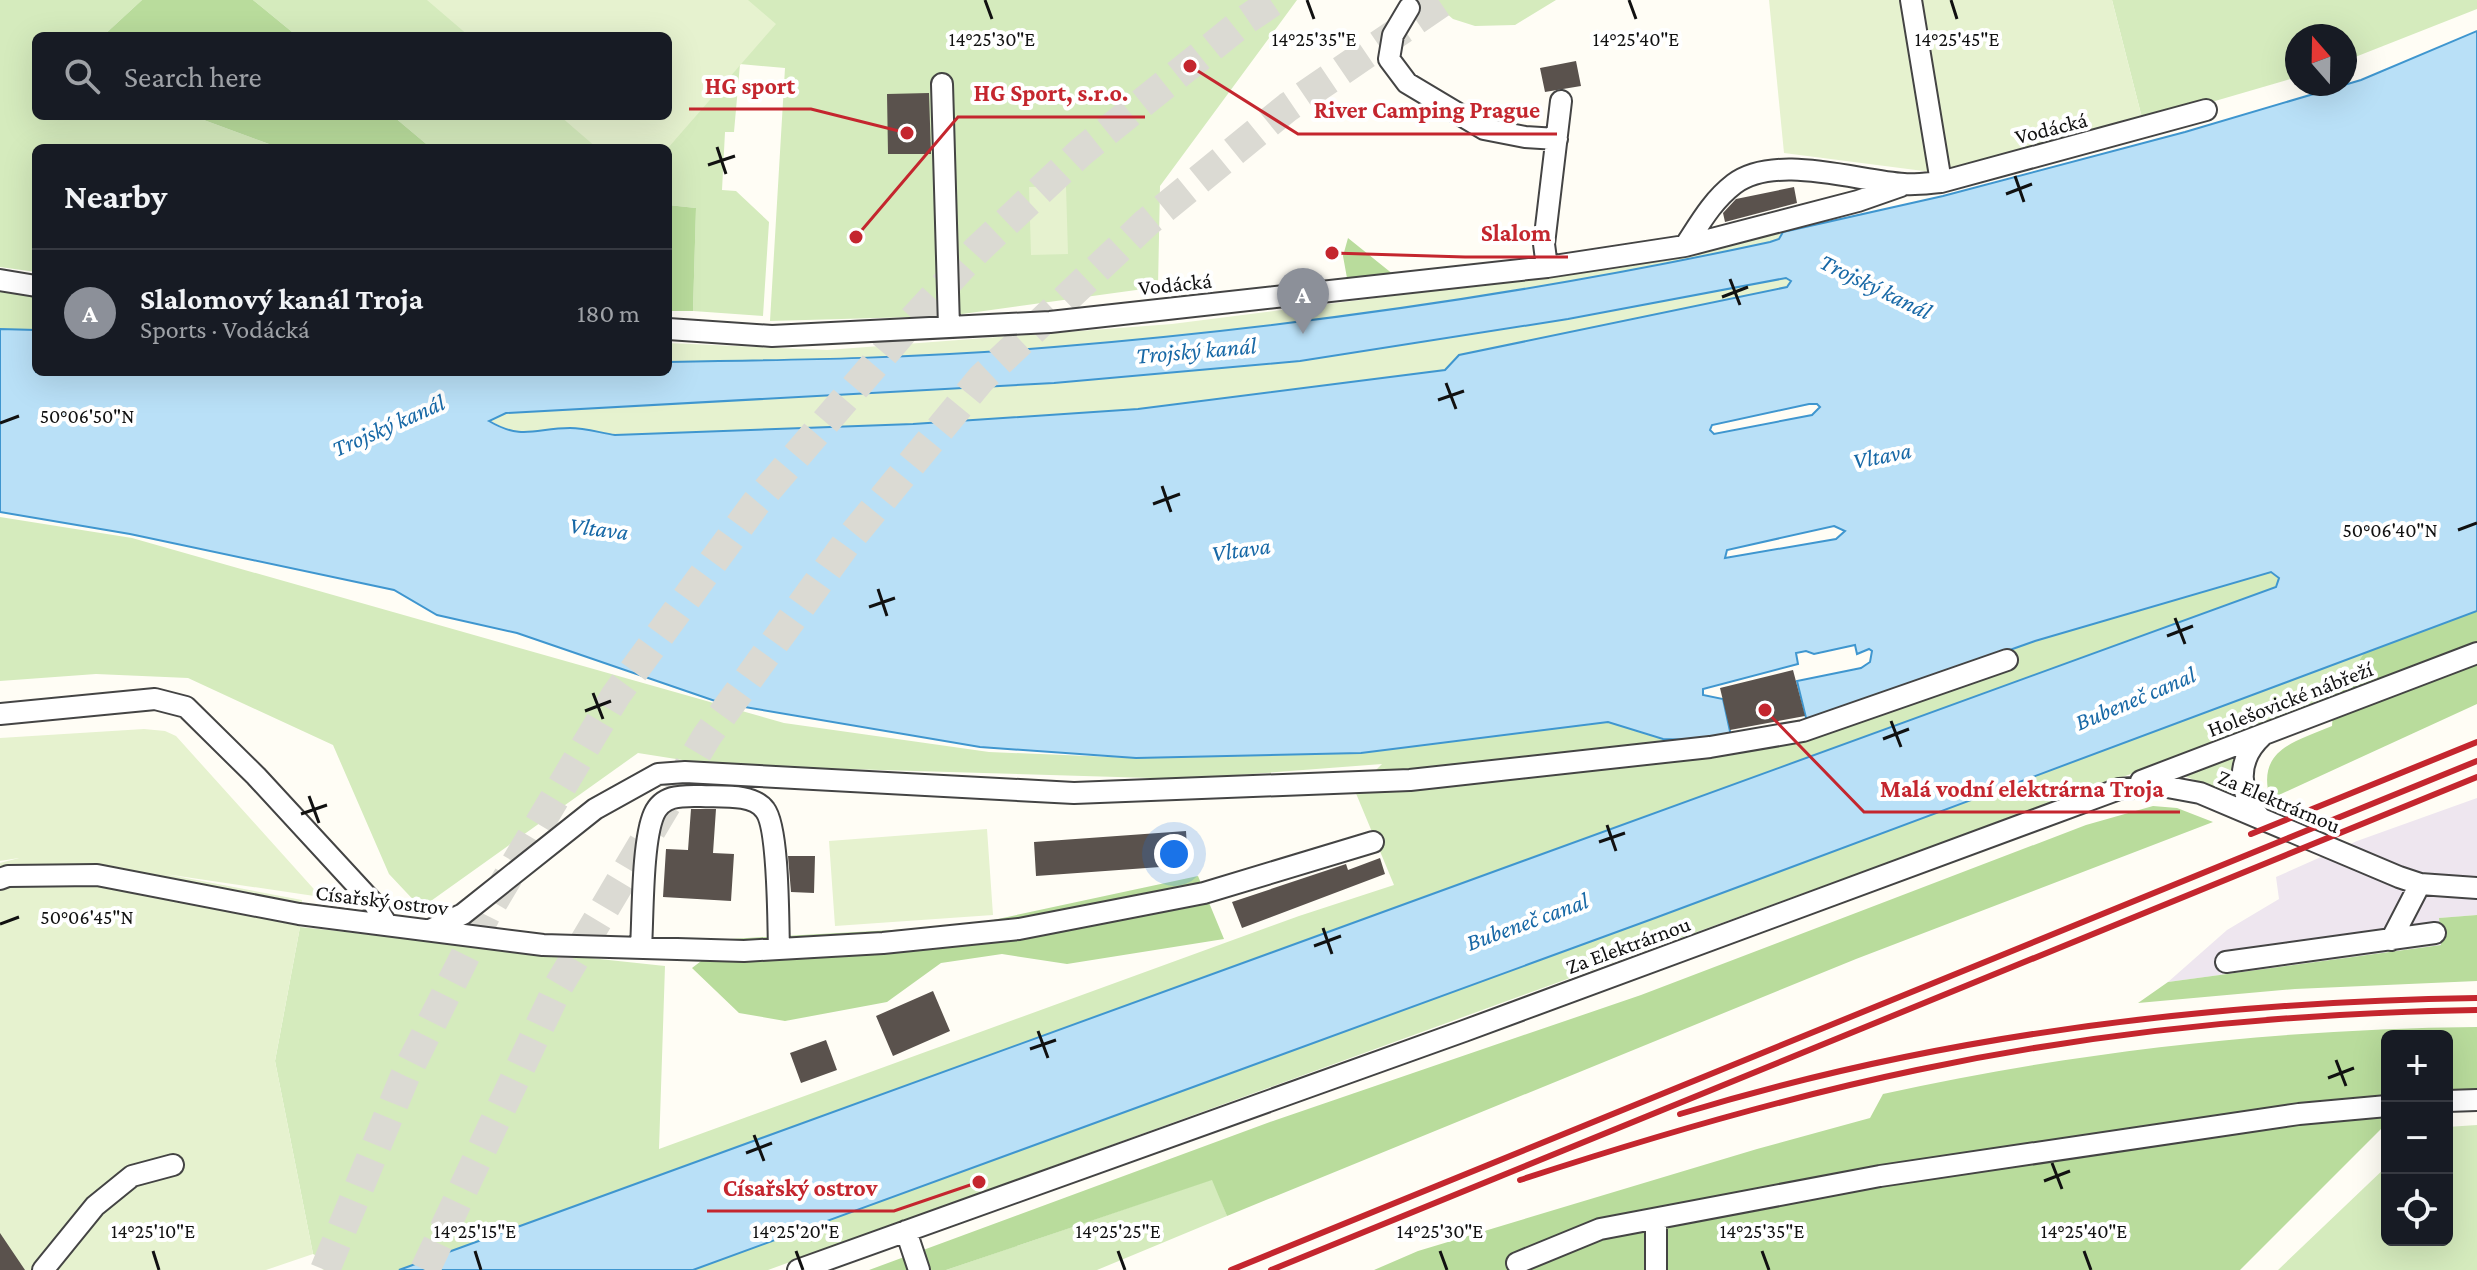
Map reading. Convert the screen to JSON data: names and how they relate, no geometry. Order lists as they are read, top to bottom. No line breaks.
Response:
{"streets":{"street":["Vodácká","Holešovické nábřeží","Za Elektrárnou","Císařský ostrov"]},"crossings":[["Holešovické nábřeží","Za Elektrárnou"]],"water":["Trojský kanál","Vltava","Bubeneč canal"],"places":["River Camping Prague","HG sport","HG Sport, s.r.o.","Slalom","Malá vodní elektrárna Troja","Císařský ostrov"],"north":"top","page":{"search":"Search here","heading":"Nearby","list":[{"mark":"A","name":"Slalomový kanál Troja","note":"Sports · Vodácká","value":"180 m"}],"pins":"A","map_buttons":["+","−"]},"coordinates":["14°25'30\"E","14°25'35\"E","14°25'40\"E","14°25'45\"E","50°06'50\"N","50°06'40\"N","50°06'45\"N","14°25'10\"E","14°25'15\"E","14°25'20\"E","14°25'25\"E"]}
